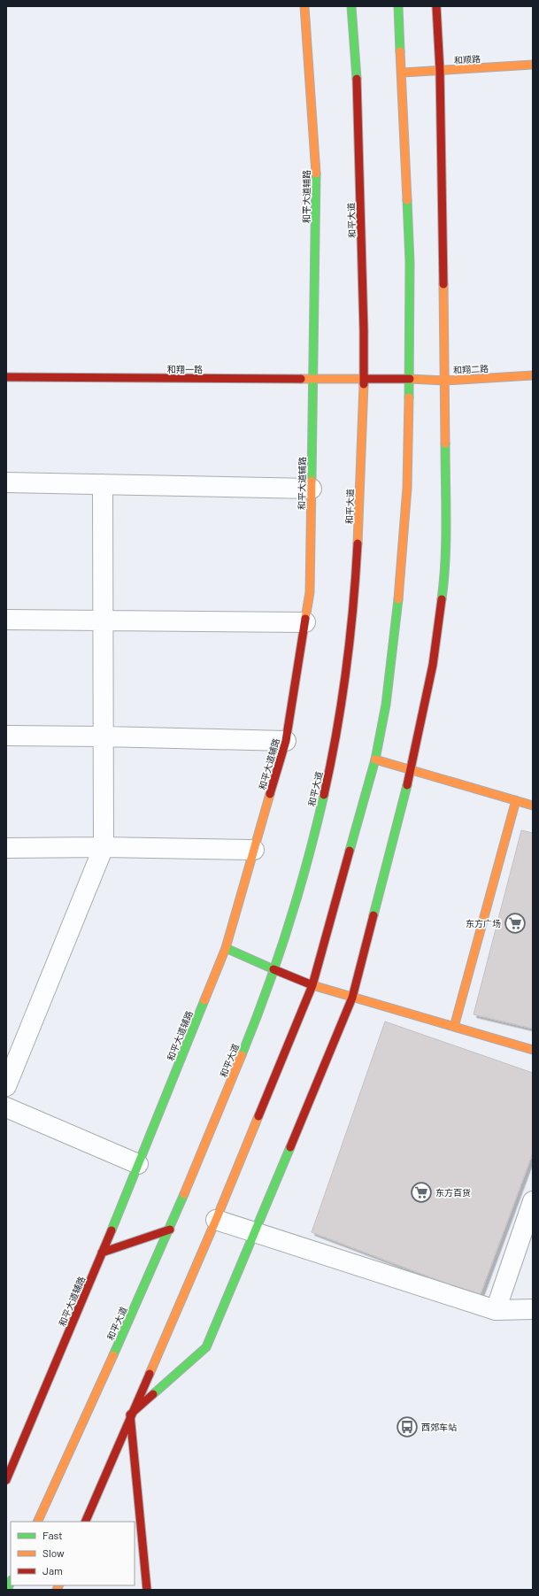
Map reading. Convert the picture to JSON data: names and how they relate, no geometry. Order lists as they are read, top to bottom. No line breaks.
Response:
{"streets":{"main road":["和顺路","和平大道辅路","和平大道","和翔一路","和翔二路"]},"crossings":[["和平大道辅路","和翔一路"],["和平大道","和翔一路"],["和平大道","和翔二路"],["和翔一路","和翔二路"]],"places":{"supermarket":["东方广场","东方百货"],"bus stop":["西郊车站"]},"legend":["Fast","Slow","Jam"]}
